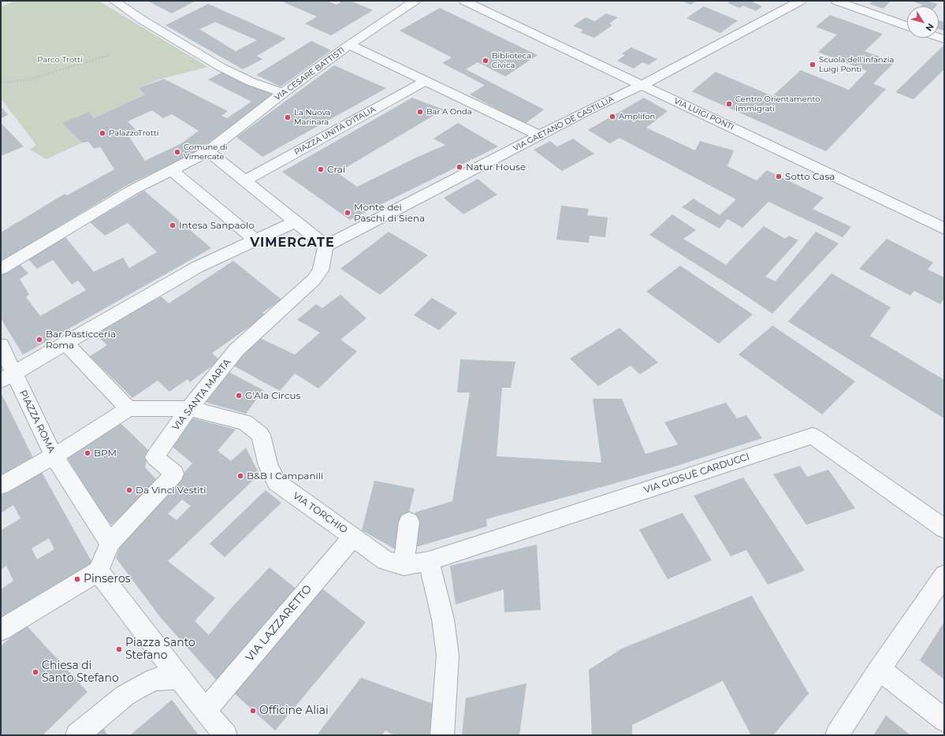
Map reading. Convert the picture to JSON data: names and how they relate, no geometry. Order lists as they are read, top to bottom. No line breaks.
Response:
{"streets":{"street":["VIA CESARE BATTISTI","VIA LUIGI PONTI","VIA GAETANO DE CASTILLIA","PIAZZA UNITÀ D'ITALIA","VIA SANTA MARTA","PIAZZA ROMA","VIA GIOSUÈ CARDUCCI","VIA TORCHIO","VIA LAZZARETTO"]},"crossings":[["VIA LUIGI PONTI","VIA GAETANO DE CASTILLIA"],["VIA GAETANO DE CASTILLIA","VIA SANTA MARTA"],["VIA SANTA MARTA","VIA TORCHIO"],["VIA GIOSUÈ CARDUCCI","VIA TORCHIO"],["VIA TORCHIO","VIA LAZZARETTO"]],"districts":["VIMERCATE"],"parks":["Parco Trotti"],"places":["Biblioteca Civica","Scuola dell'infanzia Luigi Ponti","Centro Orientamento Immigrati","Bar A Onda","Amplifon","La Nuova Marinara","PalazzoTrotti","Comune di Vimercate","Natur House","Crai","Sotto Casa","Monte dei Paschi di Siena","Intesa Sanpaolo","Bar Pasticceria Roma","G'Ala Circus","BPM","B&B I Campanili","Da Vinci Vestiti","Pinseros","Piazza Santo Stefano","Chiesa di Santo Stefano","Officine Aliai"],"north":"bottom right"}
